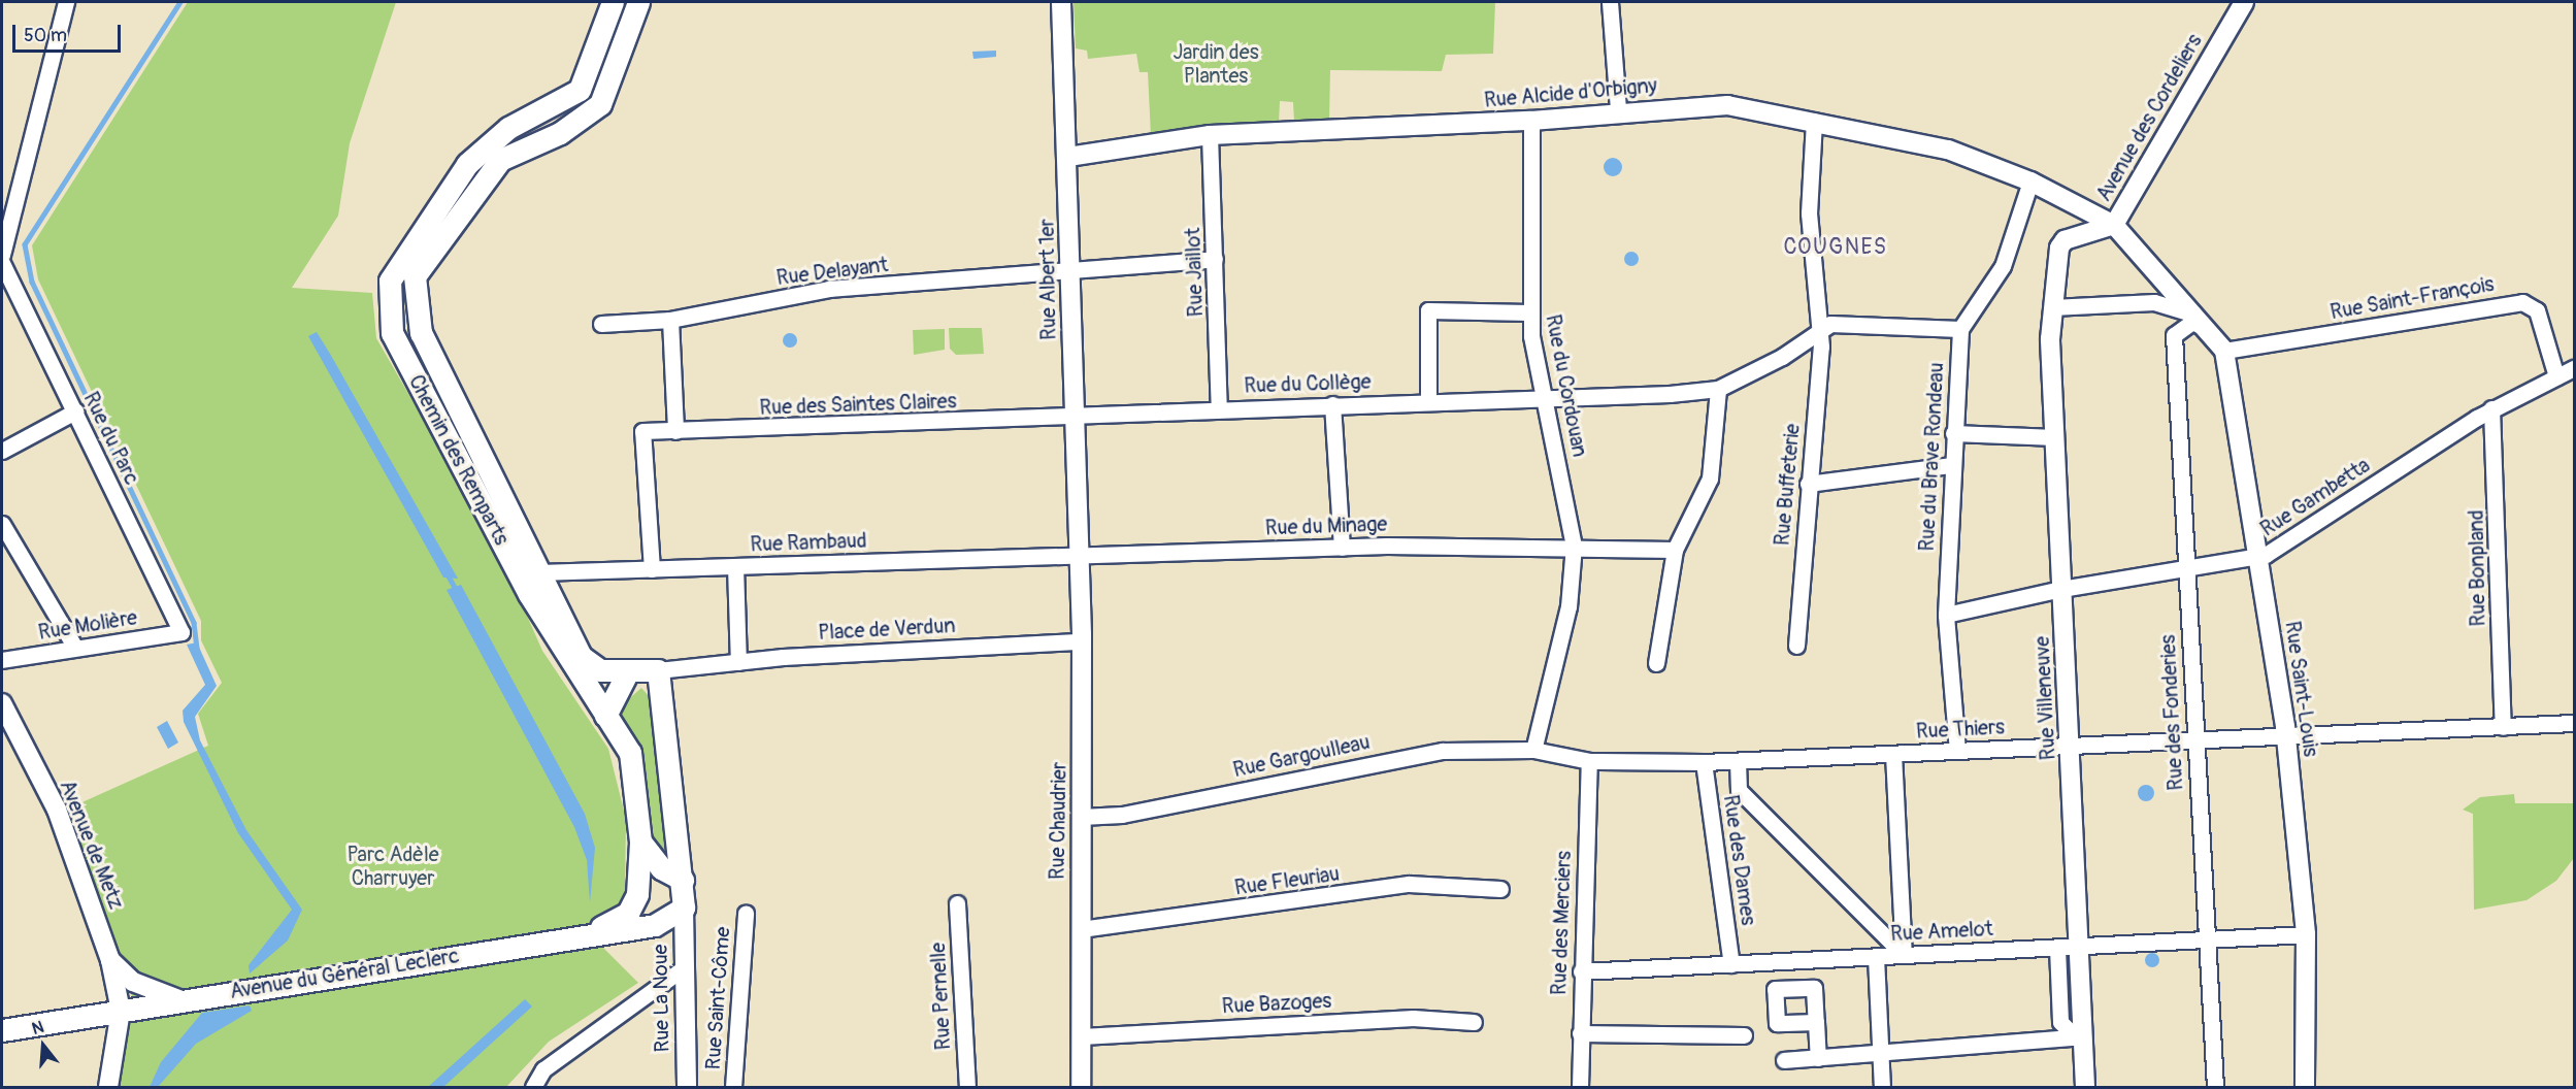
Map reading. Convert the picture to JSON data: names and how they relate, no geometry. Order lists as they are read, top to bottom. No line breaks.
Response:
{"streets":{"main road":["Chemin des Remparts","Avenue du Général Leclerc"],"street":["Rue Alcide d'Orbigny","Avenue des Cordeliers","Rue Delayant","Rue Jaillot","Rue Albert 1er","Rue Saint-François","Rue du Collège","Rue du Cordouan","Rue des Saintes Claires","Rue du Parc","Rue du Brave Rondeau","Rue Buffeterie","Rue Gambetta","Rue du Minage","Rue Rambaud","Rue Bonpland","Rue Molière","Place de Verdun","Rue Saint-Louis","Rue Villeneuve","Rue des Fonderies","Rue Thiers","Rue Gargoulleau","Rue Chaudrier","Avenue de Metz","Rue des Dames","Rue Fleuriau","Rue des Merciers","Rue Amelot","Rue Pernelle","Rue La Noue","Rue Saint-Côme","Rue Bazoges"]},"crossings":[["Rue Alcide d'Orbigny","Avenue des Cordeliers"],["Rue Alcide d'Orbigny","Rue Jaillot"],["Rue Alcide d'Orbigny","Rue Albert 1er"],["Rue Alcide d'Orbigny","Rue du Cordouan"],["Rue Alcide d'Orbigny","Rue du Brave Rondeau"],["Rue Alcide d'Orbigny","Rue Buffeterie"],["Rue Alcide d'Orbigny","Rue Villeneuve"],["Avenue des Cordeliers","Rue Villeneuve"],["Rue Delayant","Rue Jaillot"],["Rue Delayant","Rue Albert 1er"],["Rue Jaillot","Rue du Collège"],["Rue Albert 1er","Rue du Collège"],["Rue Albert 1er","Rue des Saintes Claires"],["Rue Albert 1er","Rue du Minage"],["Rue Albert 1er","Rue Rambaud"],["Rue Albert 1er","Rue Chaudrier"],["Rue Saint-François","Rue Gambetta"],["Rue Saint-François","Rue Saint-Louis"],["Rue du Collège","Rue du Cordouan"],["Rue du Collège","Rue des Saintes Claires"],["Rue du Cordouan","Rue du Minage"],["Rue des Saintes Claires","Rue Rambaud"],["Rue du Parc","Rue Molière"],["Rue du Brave Rondeau","Rue Gambetta"],["Rue du Brave Rondeau","Rue Thiers"],["Chemin des Remparts","Rue Rambaud"],["Chemin des Remparts","Place de Verdun"],["Chemin des Remparts","Avenue du Général Leclerc"],["Rue Gambetta","Rue Bonpland"],["Rue Gambetta","Rue Saint-Louis"],["Rue Gambetta","Rue Villeneuve"],["Rue Gambetta","Rue des Fonderies"],["Rue du Minage","Rue Rambaud"],["Rue du Minage","Rue Chaudrier"],["Rue Rambaud","Rue Chaudrier"],["Rue Bonpland","Rue Thiers"],["Place de Verdun","Rue Chaudrier"],["Rue Saint-Louis","Rue Thiers"],["Rue Saint-Louis","Rue Amelot"],["Rue Villeneuve","Rue Thiers"],["Rue Villeneuve","Rue Amelot"],["Rue des Fonderies","Rue Thiers"],["Rue des Fonderies","Rue Amelot"],["Rue Thiers","Rue Gargoulleau"],["Rue Thiers","Rue des Dames"],["Rue Thiers","Rue des Merciers"],["Rue Gargoulleau","Rue Chaudrier"],["Rue Chaudrier","Rue Fleuriau"],["Rue Chaudrier","Rue Bazoges"],["Avenue de Metz","Avenue du Général Leclerc"],["Rue des Dames","Rue Amelot"],["Rue des Merciers","Rue Amelot"],["Avenue du Général Leclerc","Rue La Noue"]],"districts":["COUGNES"],"parks":["Jardin des Plantes","Parc Adèle Charruyer"],"scale_bar":"50 m","north":"top"}
